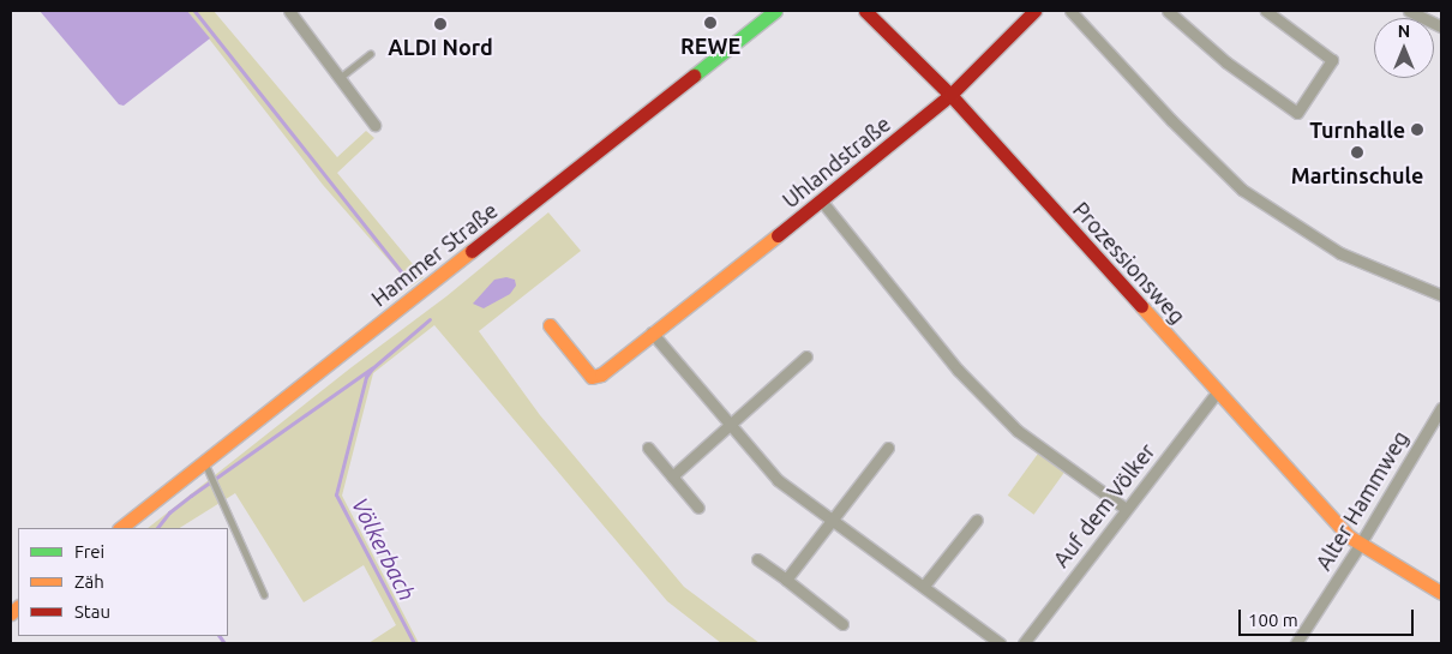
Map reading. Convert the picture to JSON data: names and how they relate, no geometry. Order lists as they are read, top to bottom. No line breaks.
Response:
{"streets":{"street":["Uhlandstraße","Hammer Straße","Prozessionsweg","Alter Hammweg","Auf dem Völker"]},"crossings":[["Uhlandstraße","Prozessionsweg"],["Prozessionsweg","Alter Hammweg"],["Prozessionsweg","Auf dem Völker"]],"water":["Völkerbach"],"places":["REWE","ALDI Nord","Turnhalle","Martinschule"],"legend":["Frei","Zäh","Stau"],"scale_bar":"100 m","north":"top"}
